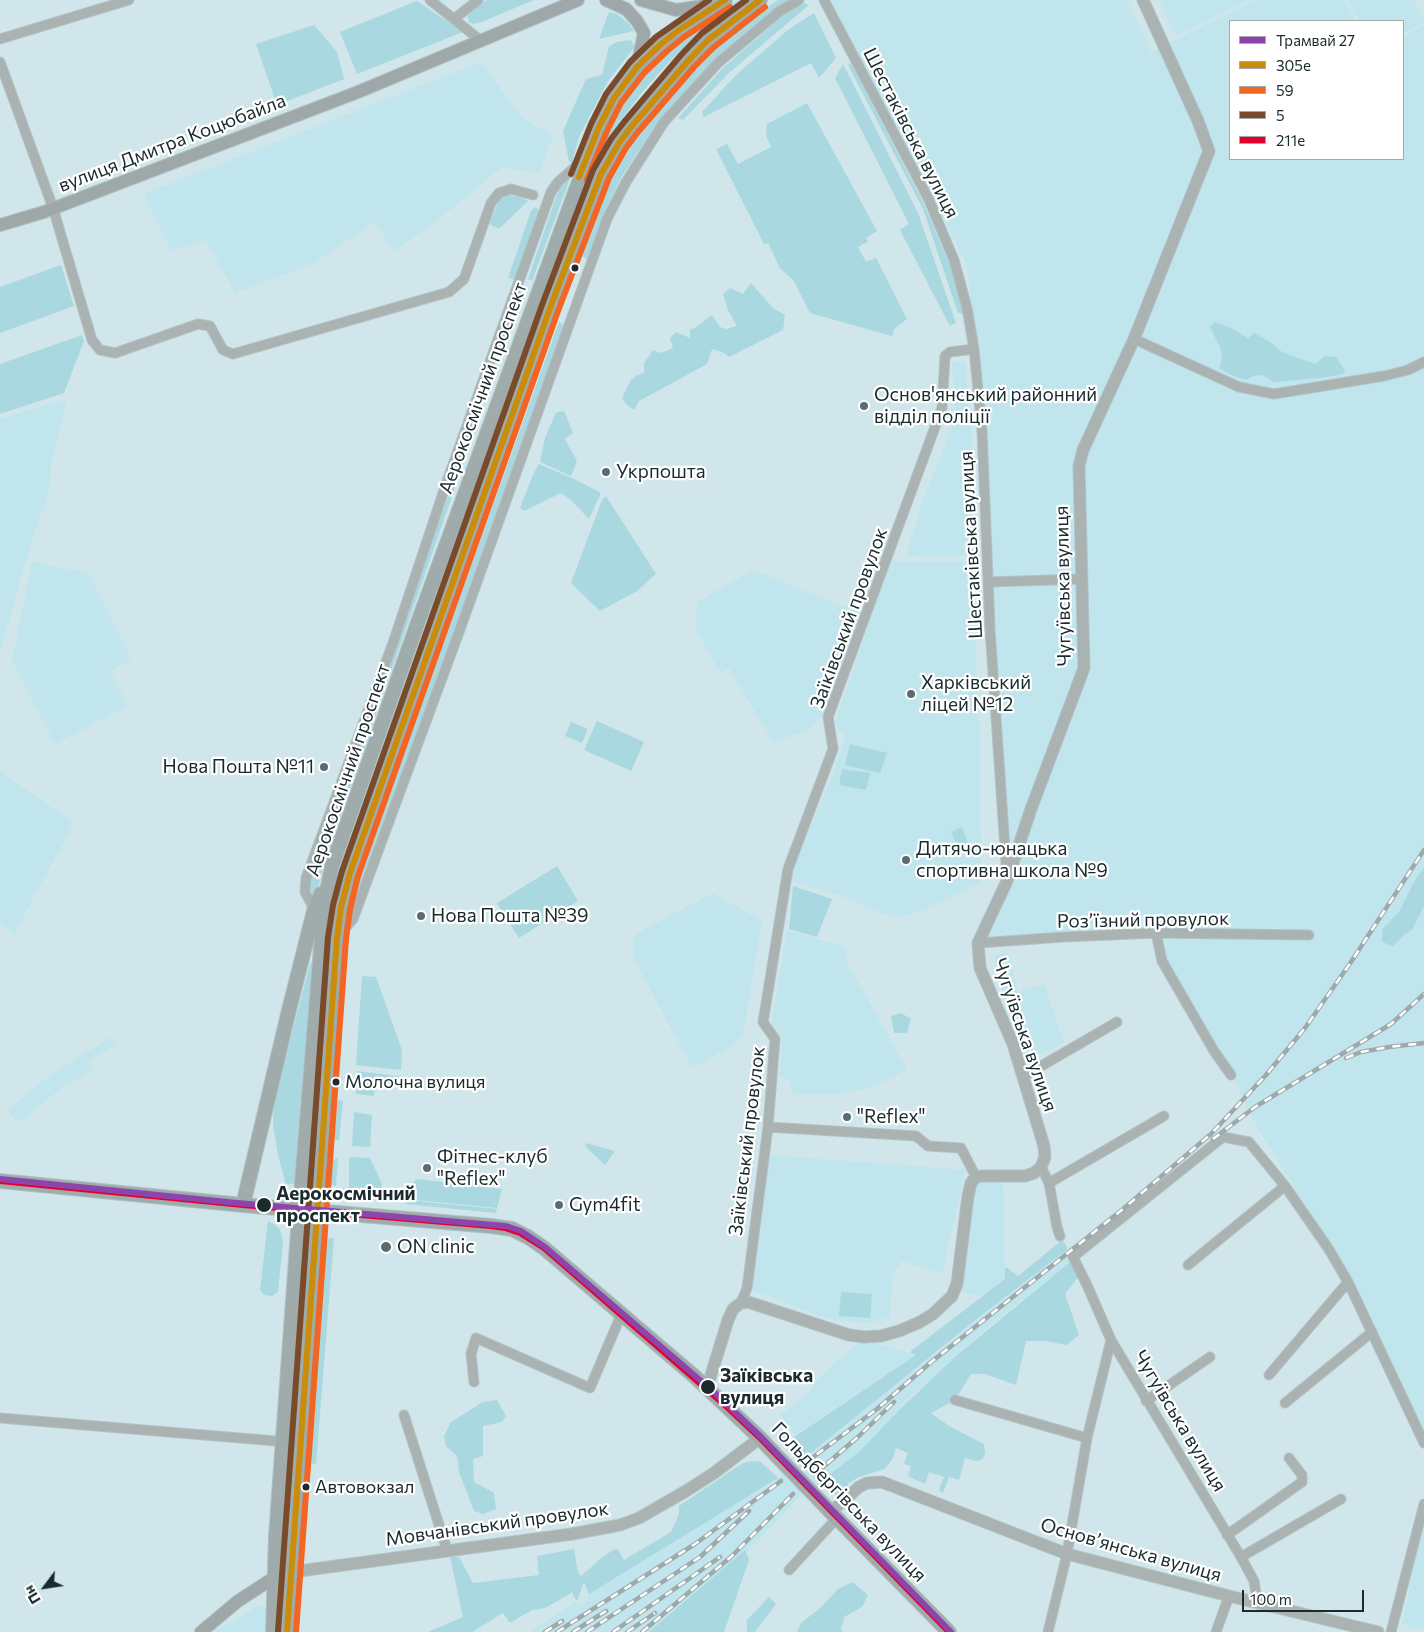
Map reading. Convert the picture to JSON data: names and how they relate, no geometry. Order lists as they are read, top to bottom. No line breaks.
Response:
{"streets":{"main road":["вулиця Дмитра Коцюбайла","Аерокосмічний проспект","Гольдбергівська вулиця","Мовчанівський провулок"],"street":["Шестаківська вулиця","Чугуївська вулиця","Заїківський провулок","Роз’їзний провулок","Основ’янська вулиця"]},"crossings":[["Шестаківська вулиця","Чугуївська вулиця"],["Шестаківська вулиця","Заїківський провулок"],["Аерокосмічний проспект","Гольдбергівська вулиця"],["Аерокосмічний проспект","Мовчанівський провулок"],["Чугуївська вулиця","Роз’їзний провулок"],["Чугуївська вулиця","Основ’янська вулиця"],["Гольдбергівська вулиця","Мовчанівський провулок"],["Гольдбергівська вулиця","Основ’янська вулиця"]],"places":["Основ'янський районний відділ поліції","Укрпошта","Харківський ліцей №12","Нова Пошта №11","Дитячо-юнацька спортивна школа №9","Нова Пошта №39","Молочна вулиця","\"Reflex\"","Фітнес-клуб \"Reflex\"","Аерокосмічний проспект","Gym4fit","ON clinic","Заїківська вулиця","Автовокзал"],"lines":["transit line 305e","transit line 5","transit line 59","tram line 27","transit line 211е"],"legend":["Трамвай 27","305e","59","5","211е"],"scale_bar":"100 m","north":"bottom left"}
